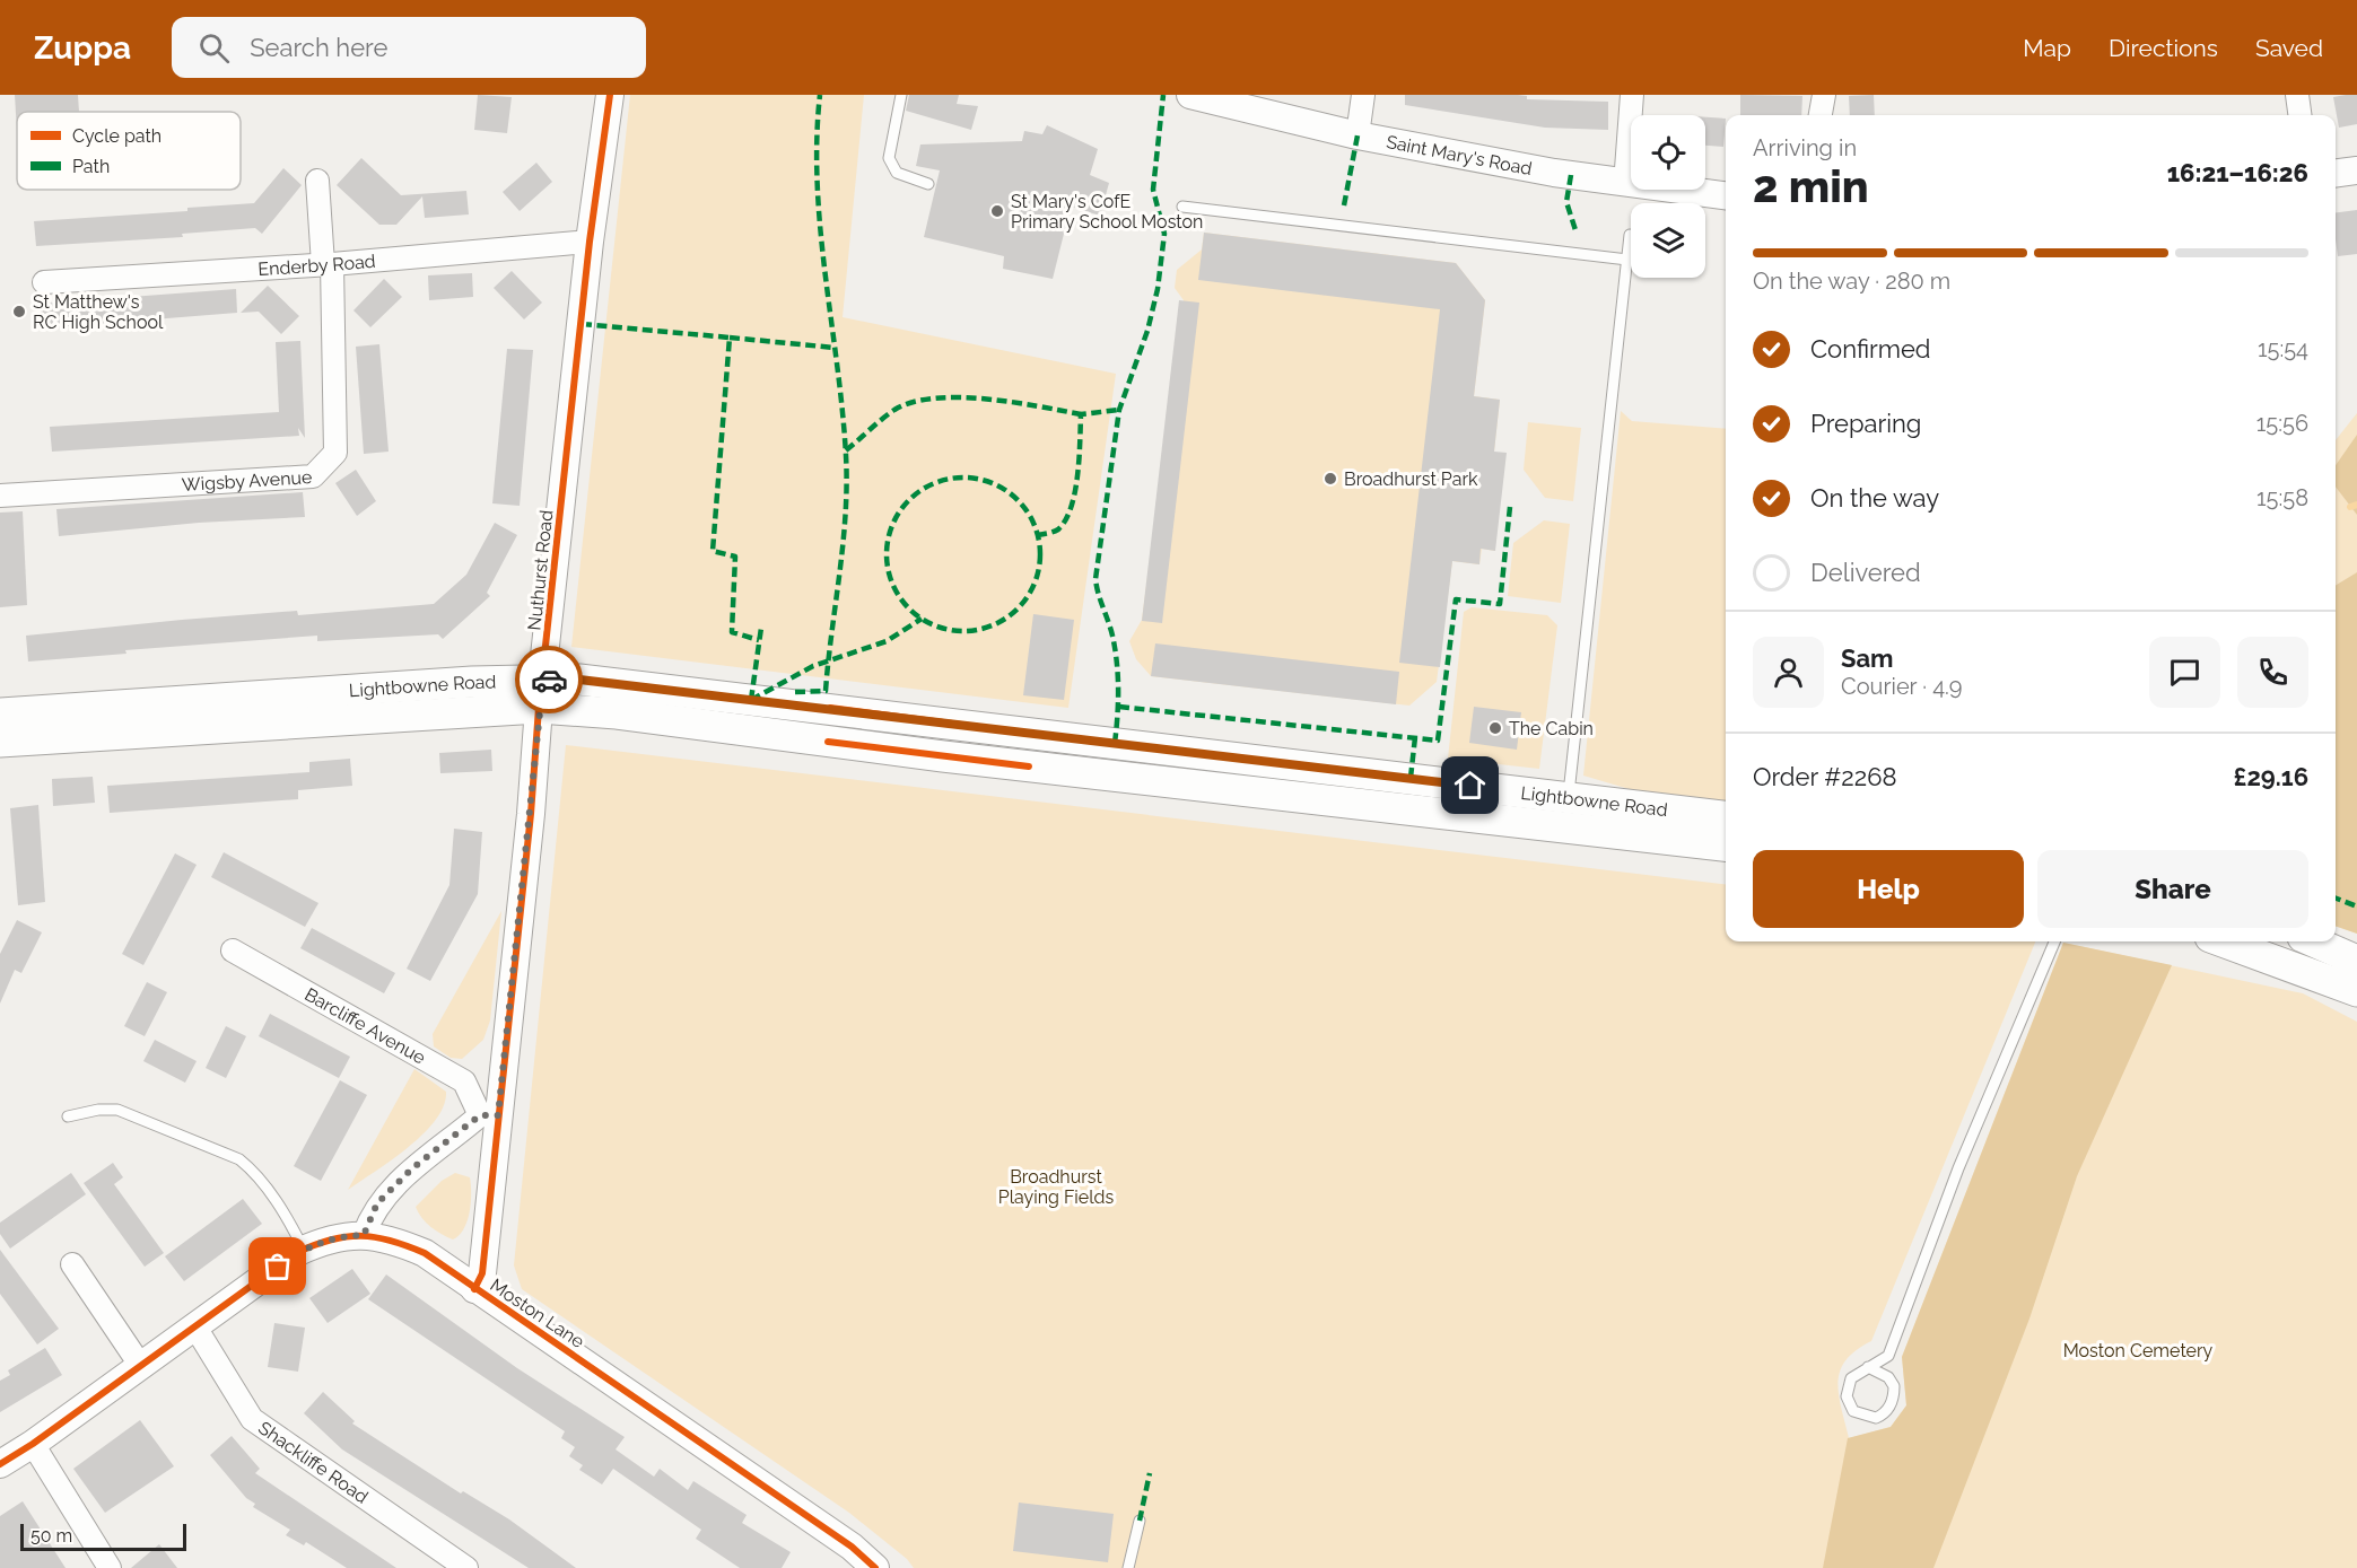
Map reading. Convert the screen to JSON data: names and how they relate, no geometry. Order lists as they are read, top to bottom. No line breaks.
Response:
{"streets":{"main road":["Lightbowne Road"],"street":["Saint Mary's Road","Enderby Road","Wigsby Avenue","Nuthurst Road","Barcliffe Avenue","Moston Lane","Shackliffe Road"]},"crossings":[["Enderby Road","Wigsby Avenue"],["Enderby Road","Nuthurst Road"],["Nuthurst Road","Lightbowne Road"],["Nuthurst Road","Barcliffe Avenue"],["Nuthurst Road","Moston Lane"],["Moston Lane","Shackliffe Road"]],"parks":["Broadhurst Playing Fields","Moston Cemetery"],"places":["St Mary's CofE Primary School Moston","St Matthew's RC High School","Broadhurst Park","The Cabin"],"legend":["Cycle path","Path"],"scale_bar":"50 m","page":{"header":"Zuppa","search":"Search here","nav":["Map","Directions","Saved"],"heading":["2 min","Arriving in","16:21–16:26"],"panel":["Sam","Courier · 4.9","Order #2268","£29.16"],"bar":"On the way · 280 m","list":[["Confirmed","15:54"],["Preparing","15:56"],["On the way","15:58"],"Delivered"],"buttons":["Help","Share"],"scale":"50 m"}}
